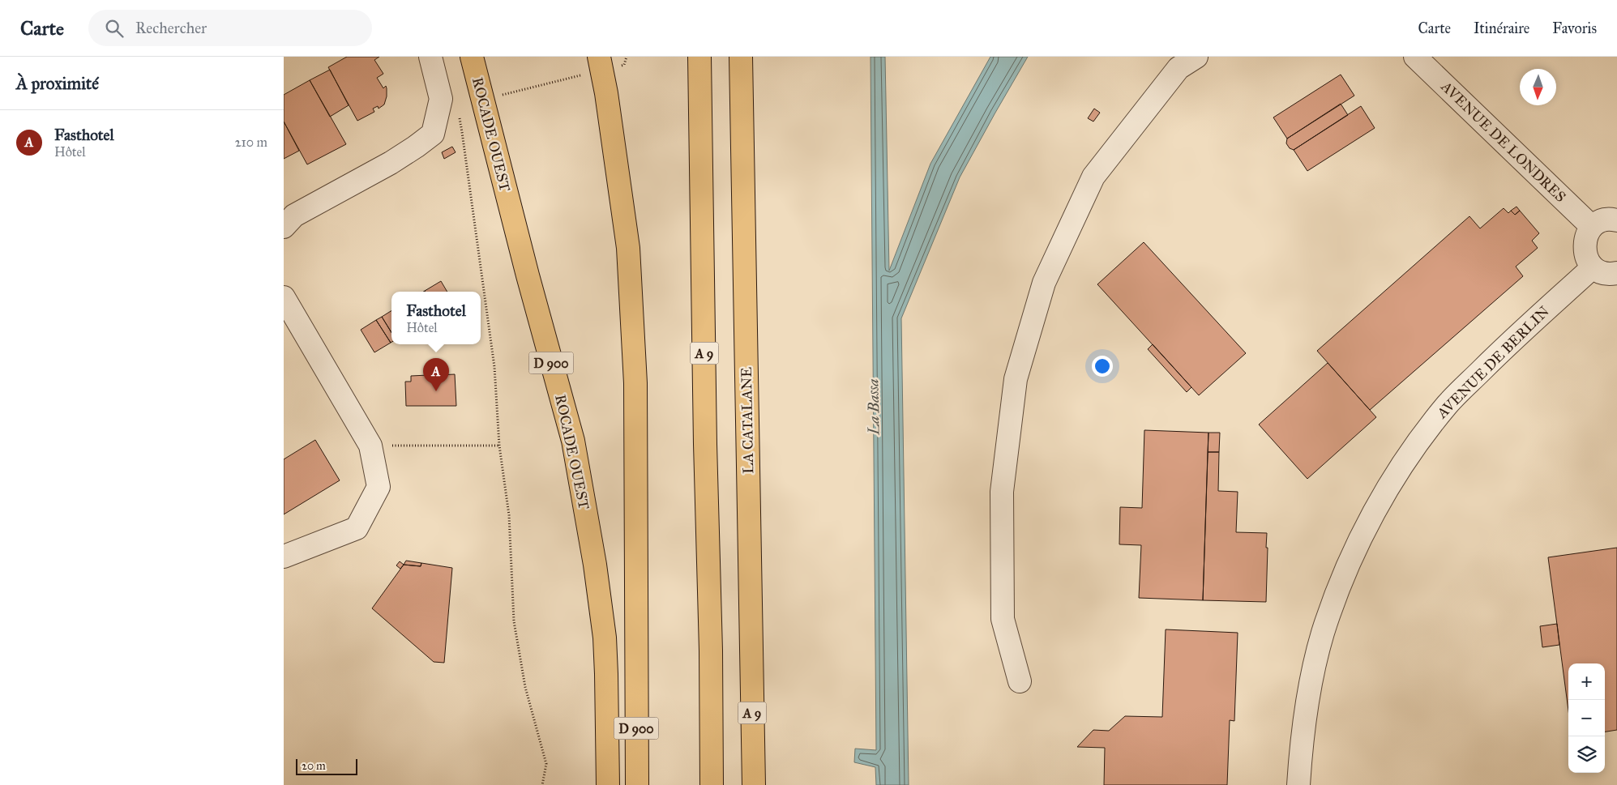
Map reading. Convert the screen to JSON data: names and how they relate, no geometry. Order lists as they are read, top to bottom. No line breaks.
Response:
{"streets":{"highway":["ROCADE OUEST","A 9","D 900","LA CATALANE"],"street":["AVENUE DE LONDRES","AVENUE DE BERLIN"]},"water":["La Bassa"],"scale_bar":"20 m","north":"bottom","page":{"header":"Carte","search":"Rechercher","nav":["Carte","Itinéraire","Favoris"],"heading":"À proximité","list":[{"mark":"A","name":"Fasthotel","note":"Hôtel","value":"210 m"}],"popup":["Fasthotel","Hôtel"],"pins":"A","map_buttons":["+","−"],"scale":"20 m"}}
